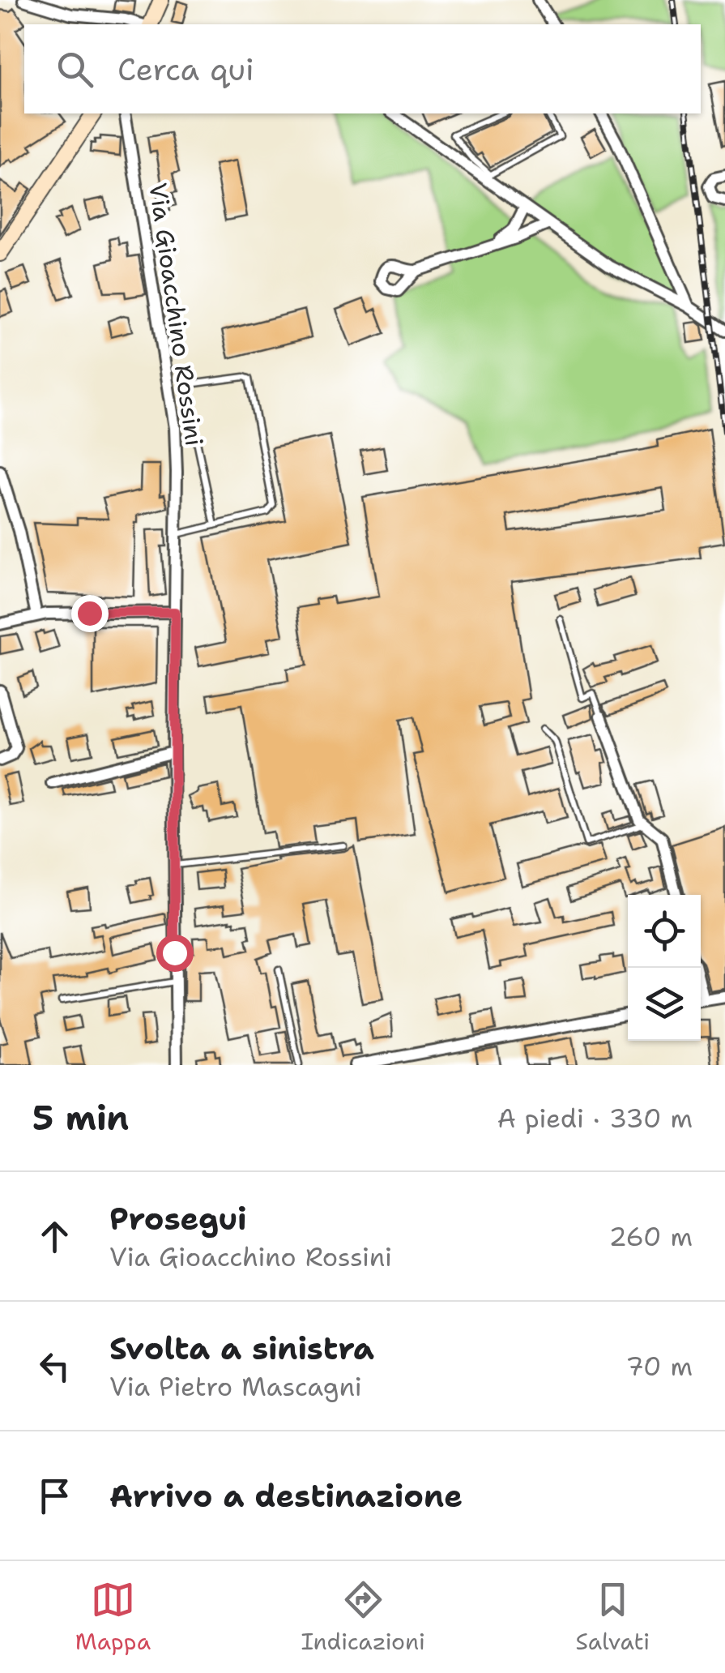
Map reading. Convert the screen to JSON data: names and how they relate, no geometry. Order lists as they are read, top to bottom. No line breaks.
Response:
{"streets":{"street":["Via Gioacchino Rossini"]},"page":{"search":"Cerca qui","heading":["5 min","A piedi · 330 m"],"list":[["Prosegui","Via Gioacchino Rossini","260 m"],["Svolta a sinistra","Via Pietro Mascagni","70 m"],"Arrivo a destinazione"],"nav":["Mappa","Indicazioni","Salvati"]}}
